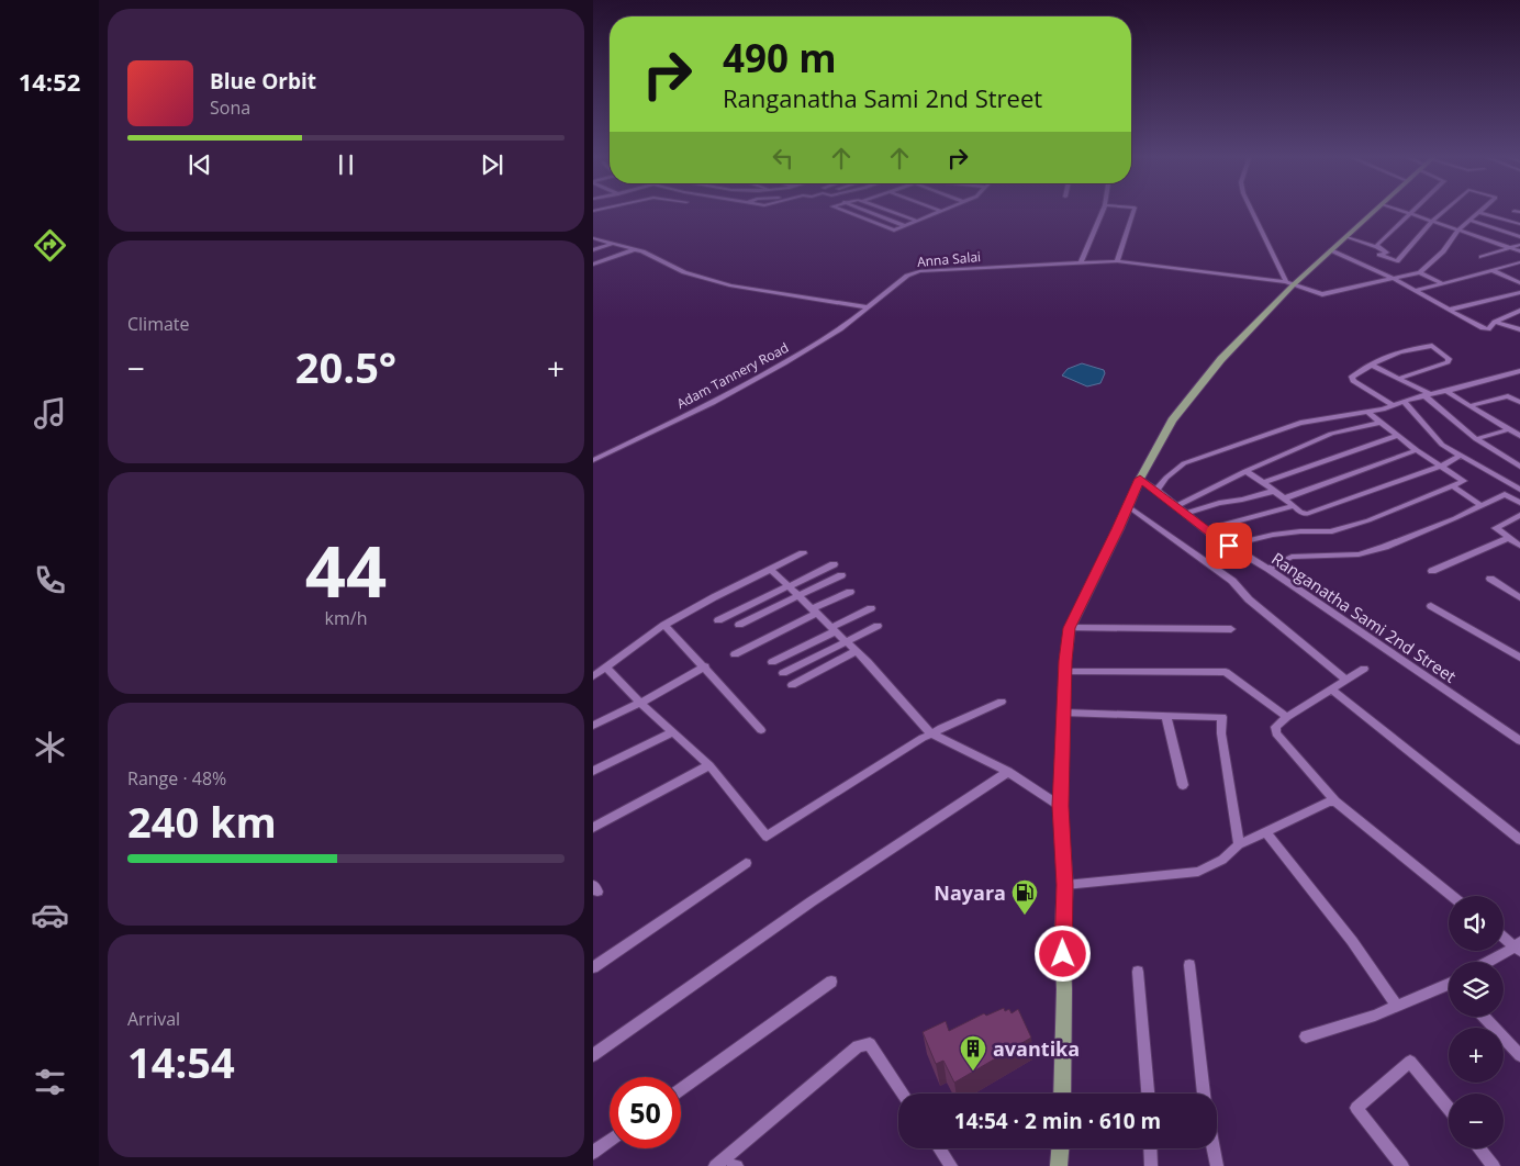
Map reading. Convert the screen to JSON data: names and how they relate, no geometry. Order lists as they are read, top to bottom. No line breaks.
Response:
{"streets":{"street":["Anna Salai","Adam Tannery Road","Ranganatha Sami 2nd Street"]},"crossings":[["Anna Salai","Adam Tannery Road"]],"places":{"fuel station":["Nayara"],"building":["avantika"]},"page":{"tabs":"14:52","turn":["490 m","Ranganatha Sami 2nd Street"],"song":["Blue Orbit","Sona"],"tile":["Climate",["44","km/h"],["Range · 48%","240 km"],["Arrival","14:54"]],"heat":["−","20.5°","+"],"map_buttons":["+","−"],"limit":"50","trip":"14:54 · 2 min · 610 m"}}
